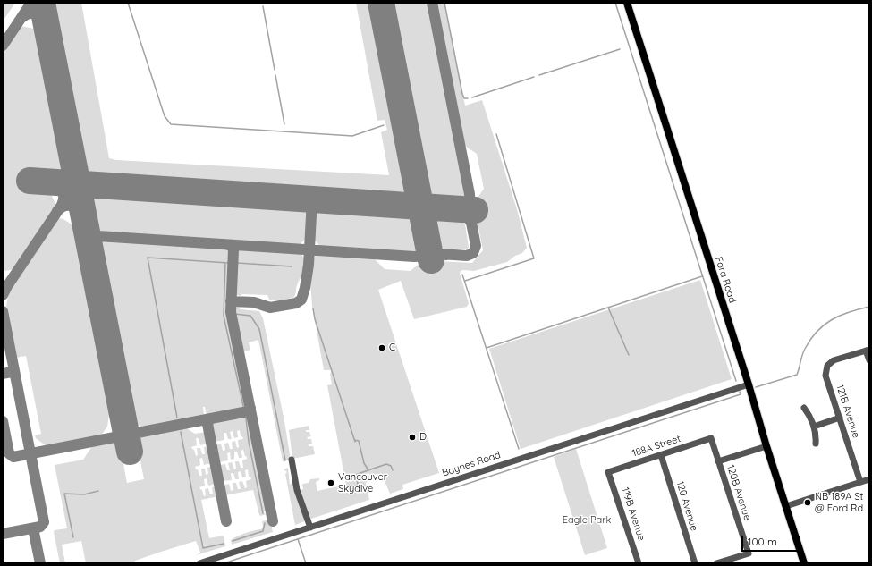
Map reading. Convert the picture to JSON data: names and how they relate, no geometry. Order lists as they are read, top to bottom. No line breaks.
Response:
{"streets":{"main road":["Ford Road"],"street":["121B Avenue","188A Street","Baynes Road","120B Avenue","120 Avenue","119B Avenue"]},"crossings":[["Ford Road","Baynes Road"],["188A Street","120B Avenue"],["188A Street","120 Avenue"],["188A Street","119B Avenue"]],"parks":["Eagle Park"],"places":["C","D","Vancouver Skydive","NB 189A St @ Ford Rd"],"scale_bar":"100 m"}
